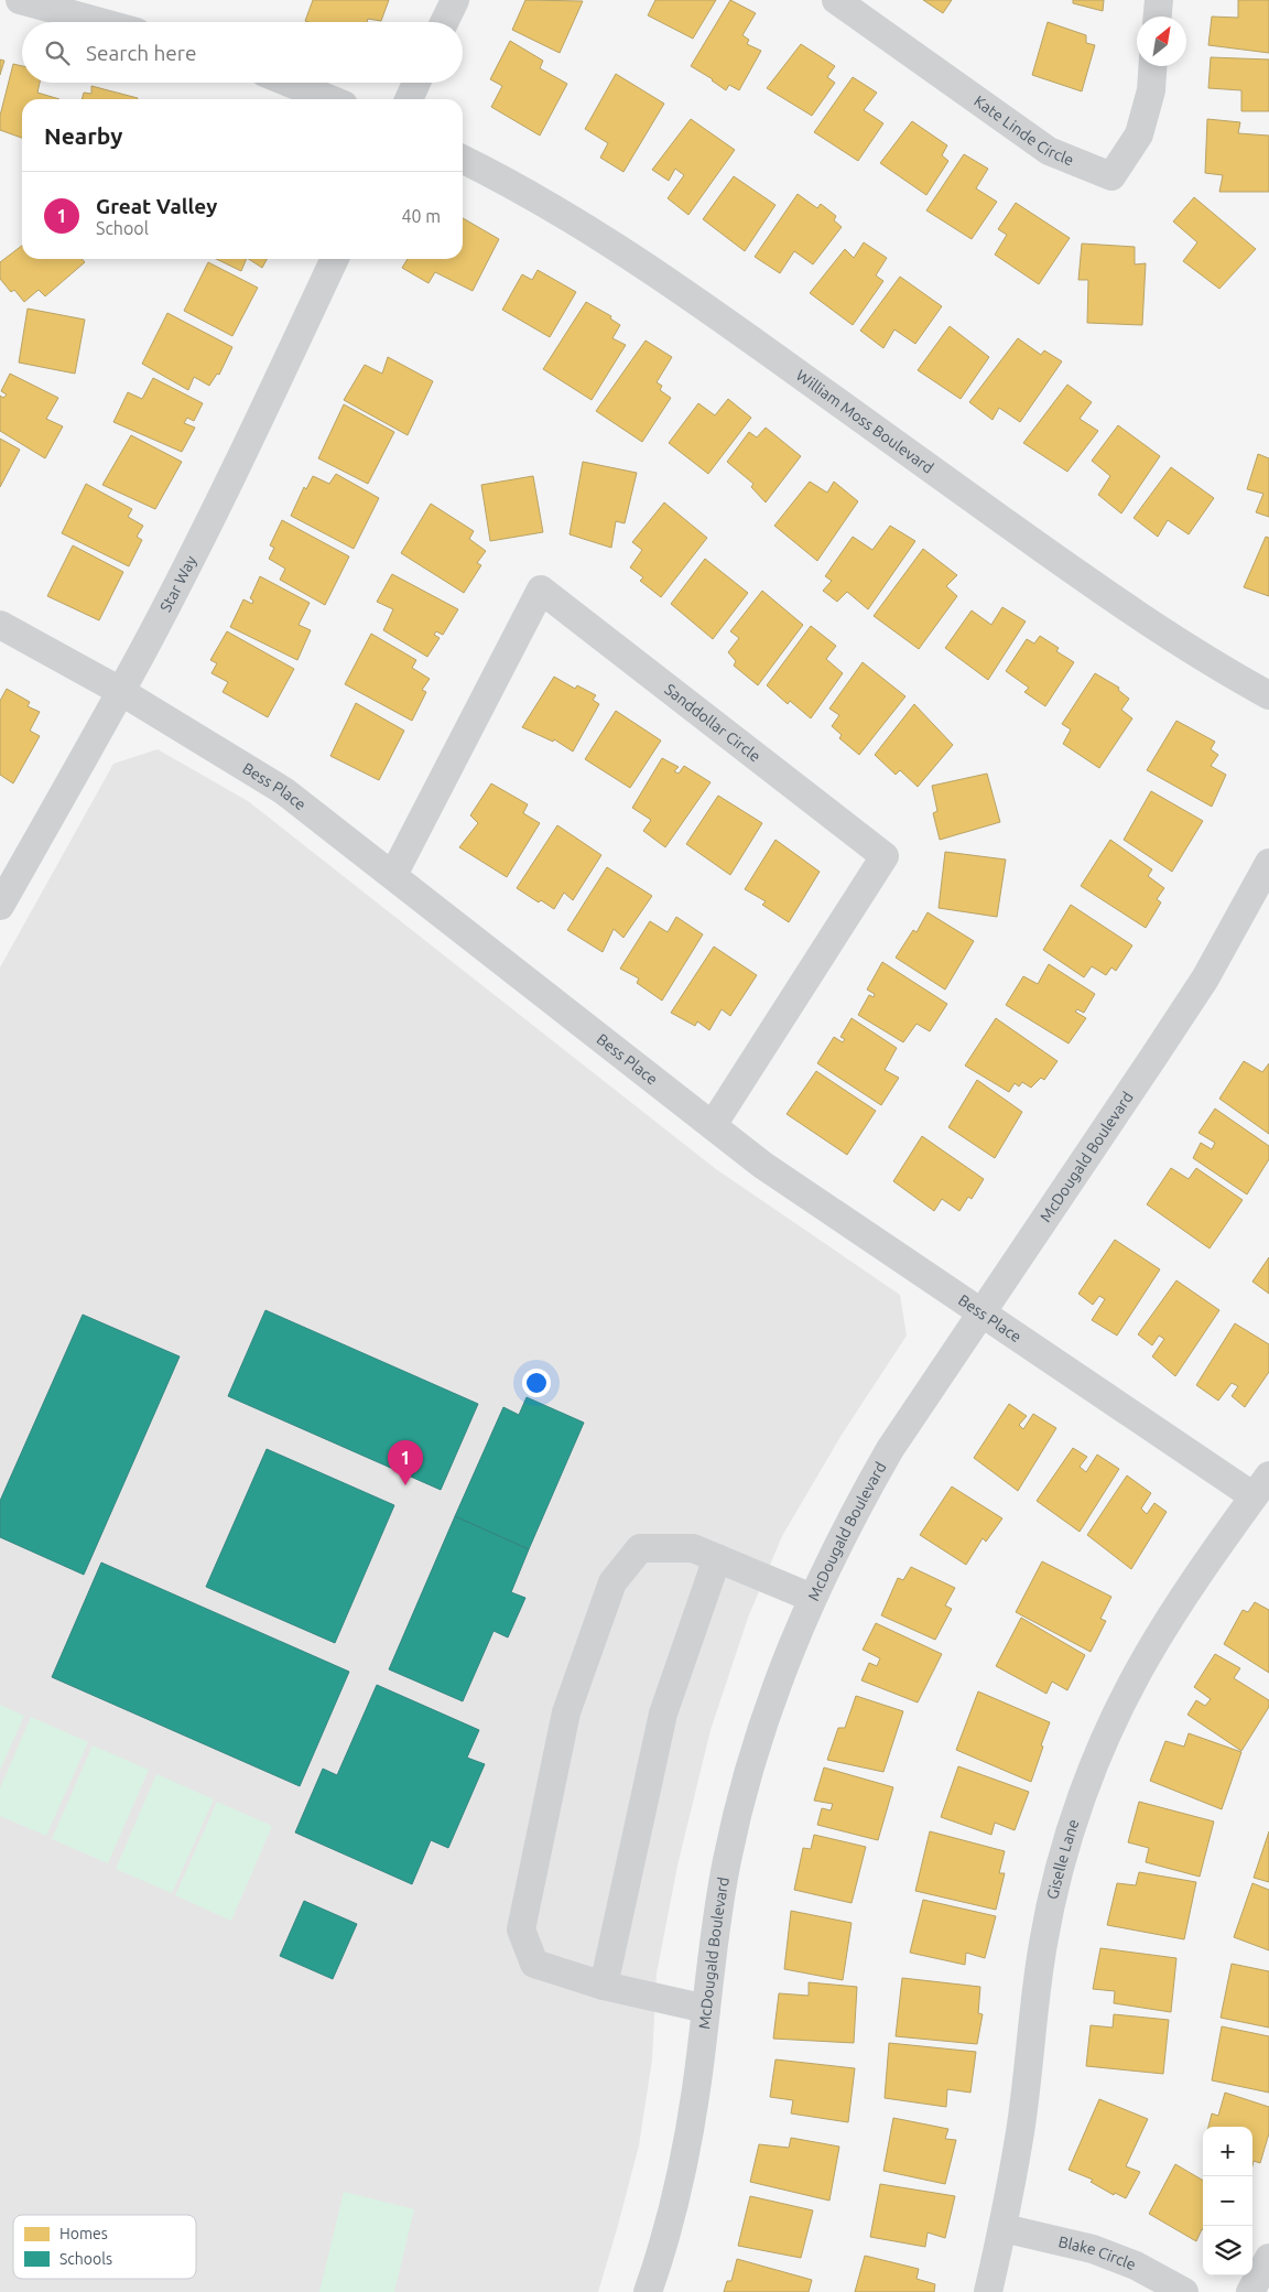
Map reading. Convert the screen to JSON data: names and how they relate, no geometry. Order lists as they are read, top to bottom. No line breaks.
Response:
{"streets":{"street":["Kate Linde Circle","William Moss Boulevard","Star Way","Sanddollar Circle","Bess Place","McDougald Boulevard","Giselle Lane","Blake Circle"]},"crossings":[["Star Way","Bess Place"],["Sanddollar Circle","Bess Place"],["Bess Place","McDougald Boulevard"],["Bess Place","Giselle Lane"],["Giselle Lane","Blake Circle"]],"legend":["Homes","Schools"],"north":"top right","page":{"search":"Search here","heading":"Nearby","list":[{"mark":"1","name":"Great Valley","note":"School","value":"40 m"}],"pins":"1","map_buttons":["+","−"]}}
